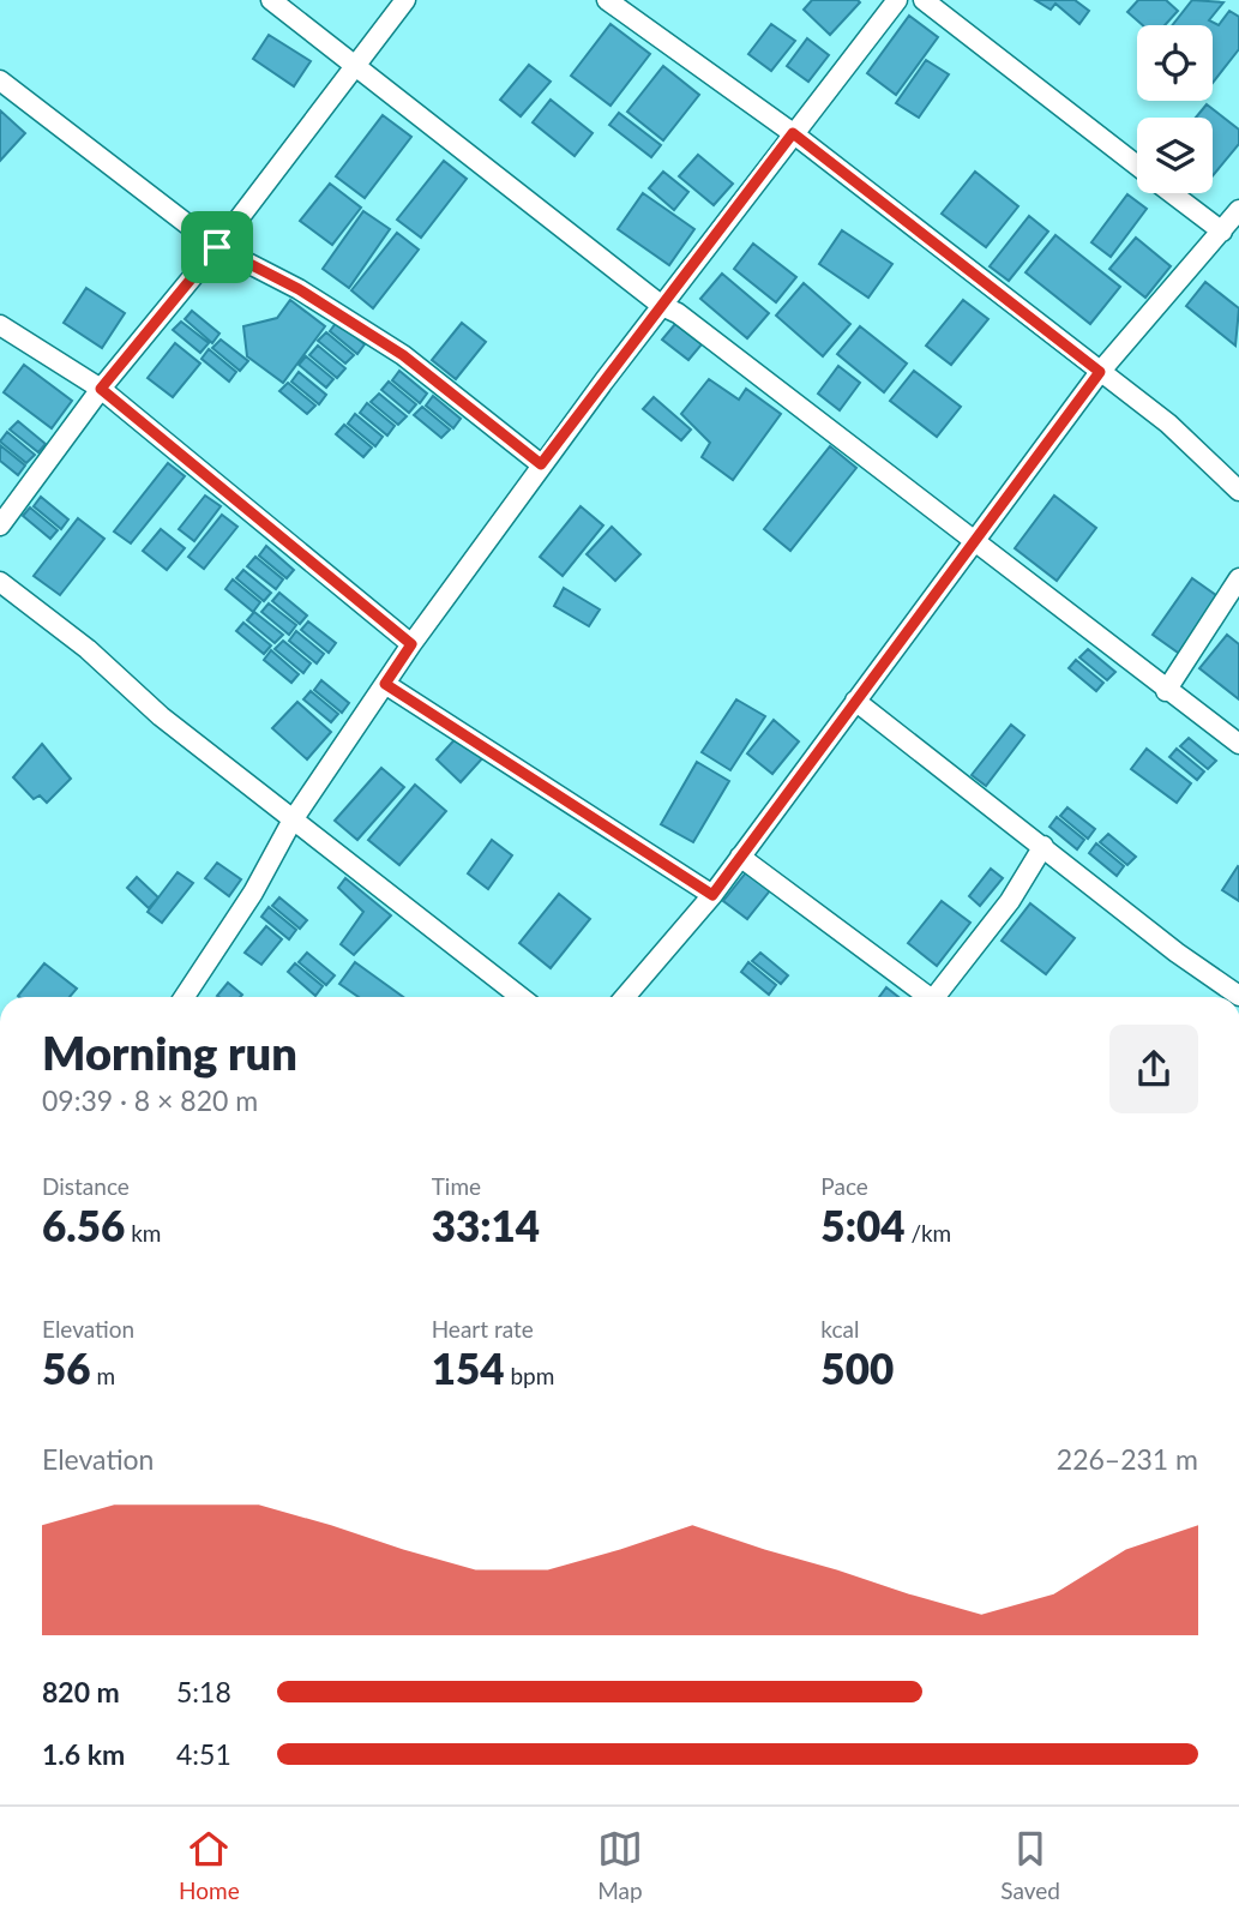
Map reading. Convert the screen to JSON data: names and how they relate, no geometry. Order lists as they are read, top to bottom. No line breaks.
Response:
{"page":{"heading":["Morning run","09:39 · 8 × 820 m"],"stats":[["Distance","6.56 km"],["Time","33:14"],["Pace","5:04 /km"],["Elevation","56 m"],["Heart rate","154 bpm"],["kcal","500"]],"chart":["Elevation","226–231 m"],"list":[{"name":"820 m","note":"5:18"},{"name":"1.6 km","note":"4:51"}],"tabs":["Home","Map","Saved"]}}
